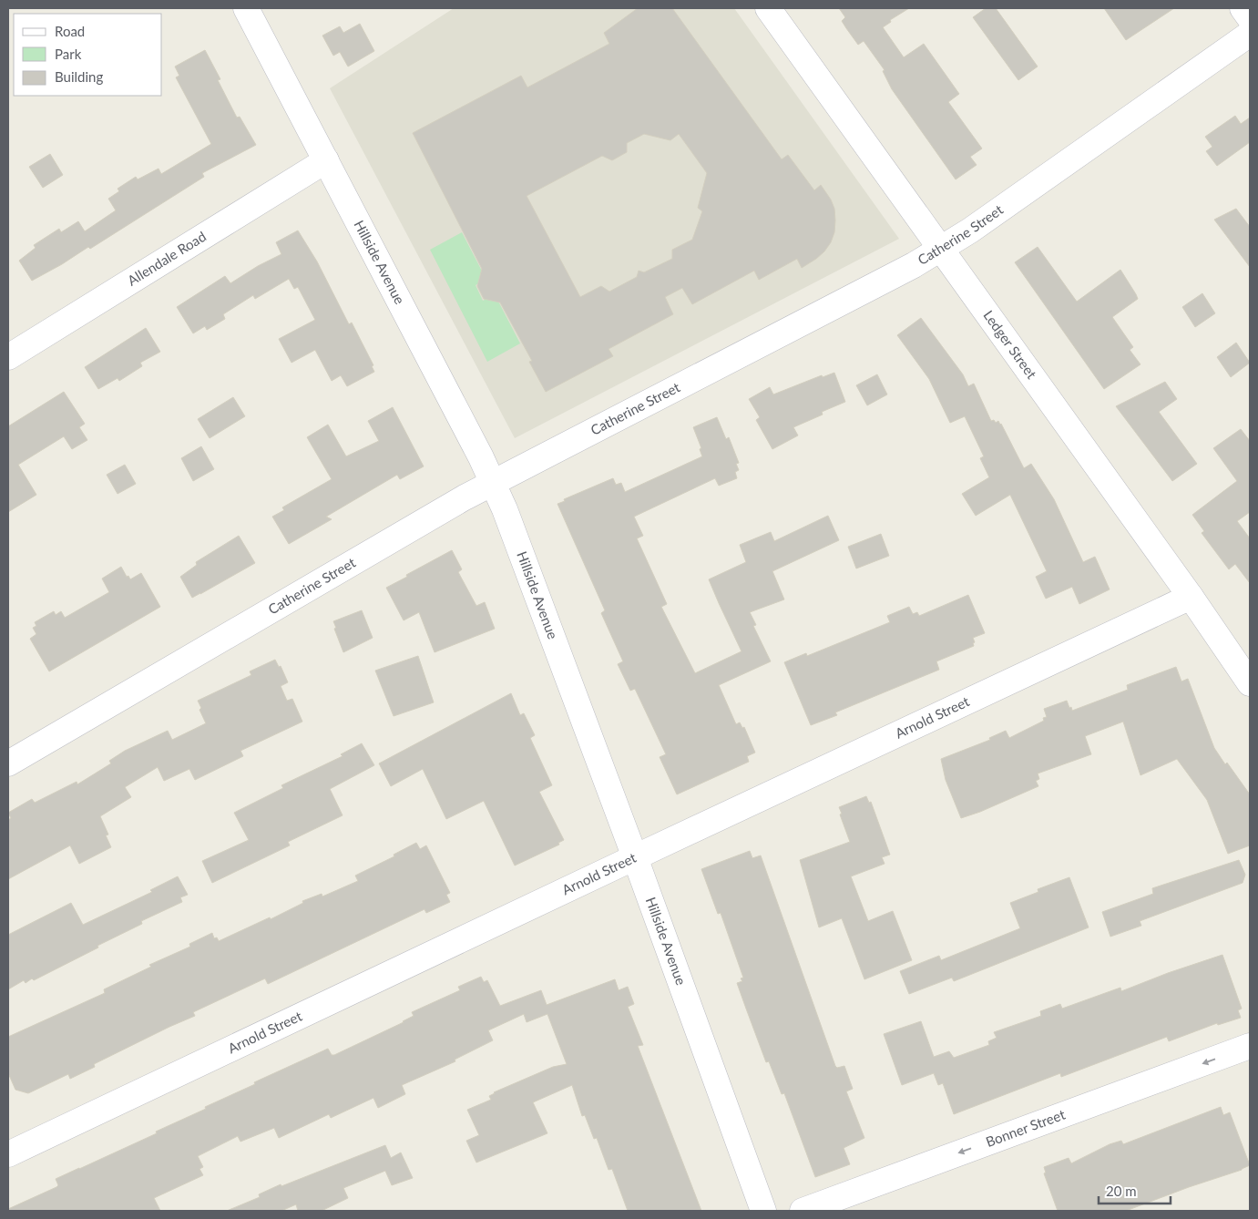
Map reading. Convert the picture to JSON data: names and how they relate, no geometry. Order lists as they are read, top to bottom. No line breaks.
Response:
{"streets":{"street":["Catherine Street","Allendale Road","Hillside Avenue","Ledger Street","Arnold Street","Bonner Street"]},"crossings":[["Catherine Street","Hillside Avenue"],["Catherine Street","Ledger Street"],["Allendale Road","Hillside Avenue"],["Hillside Avenue","Arnold Street"],["Ledger Street","Arnold Street"]],"one_way":["Bonner Street"],"legend":["Road","Park","Building"],"scale_bar":"20 m"}
